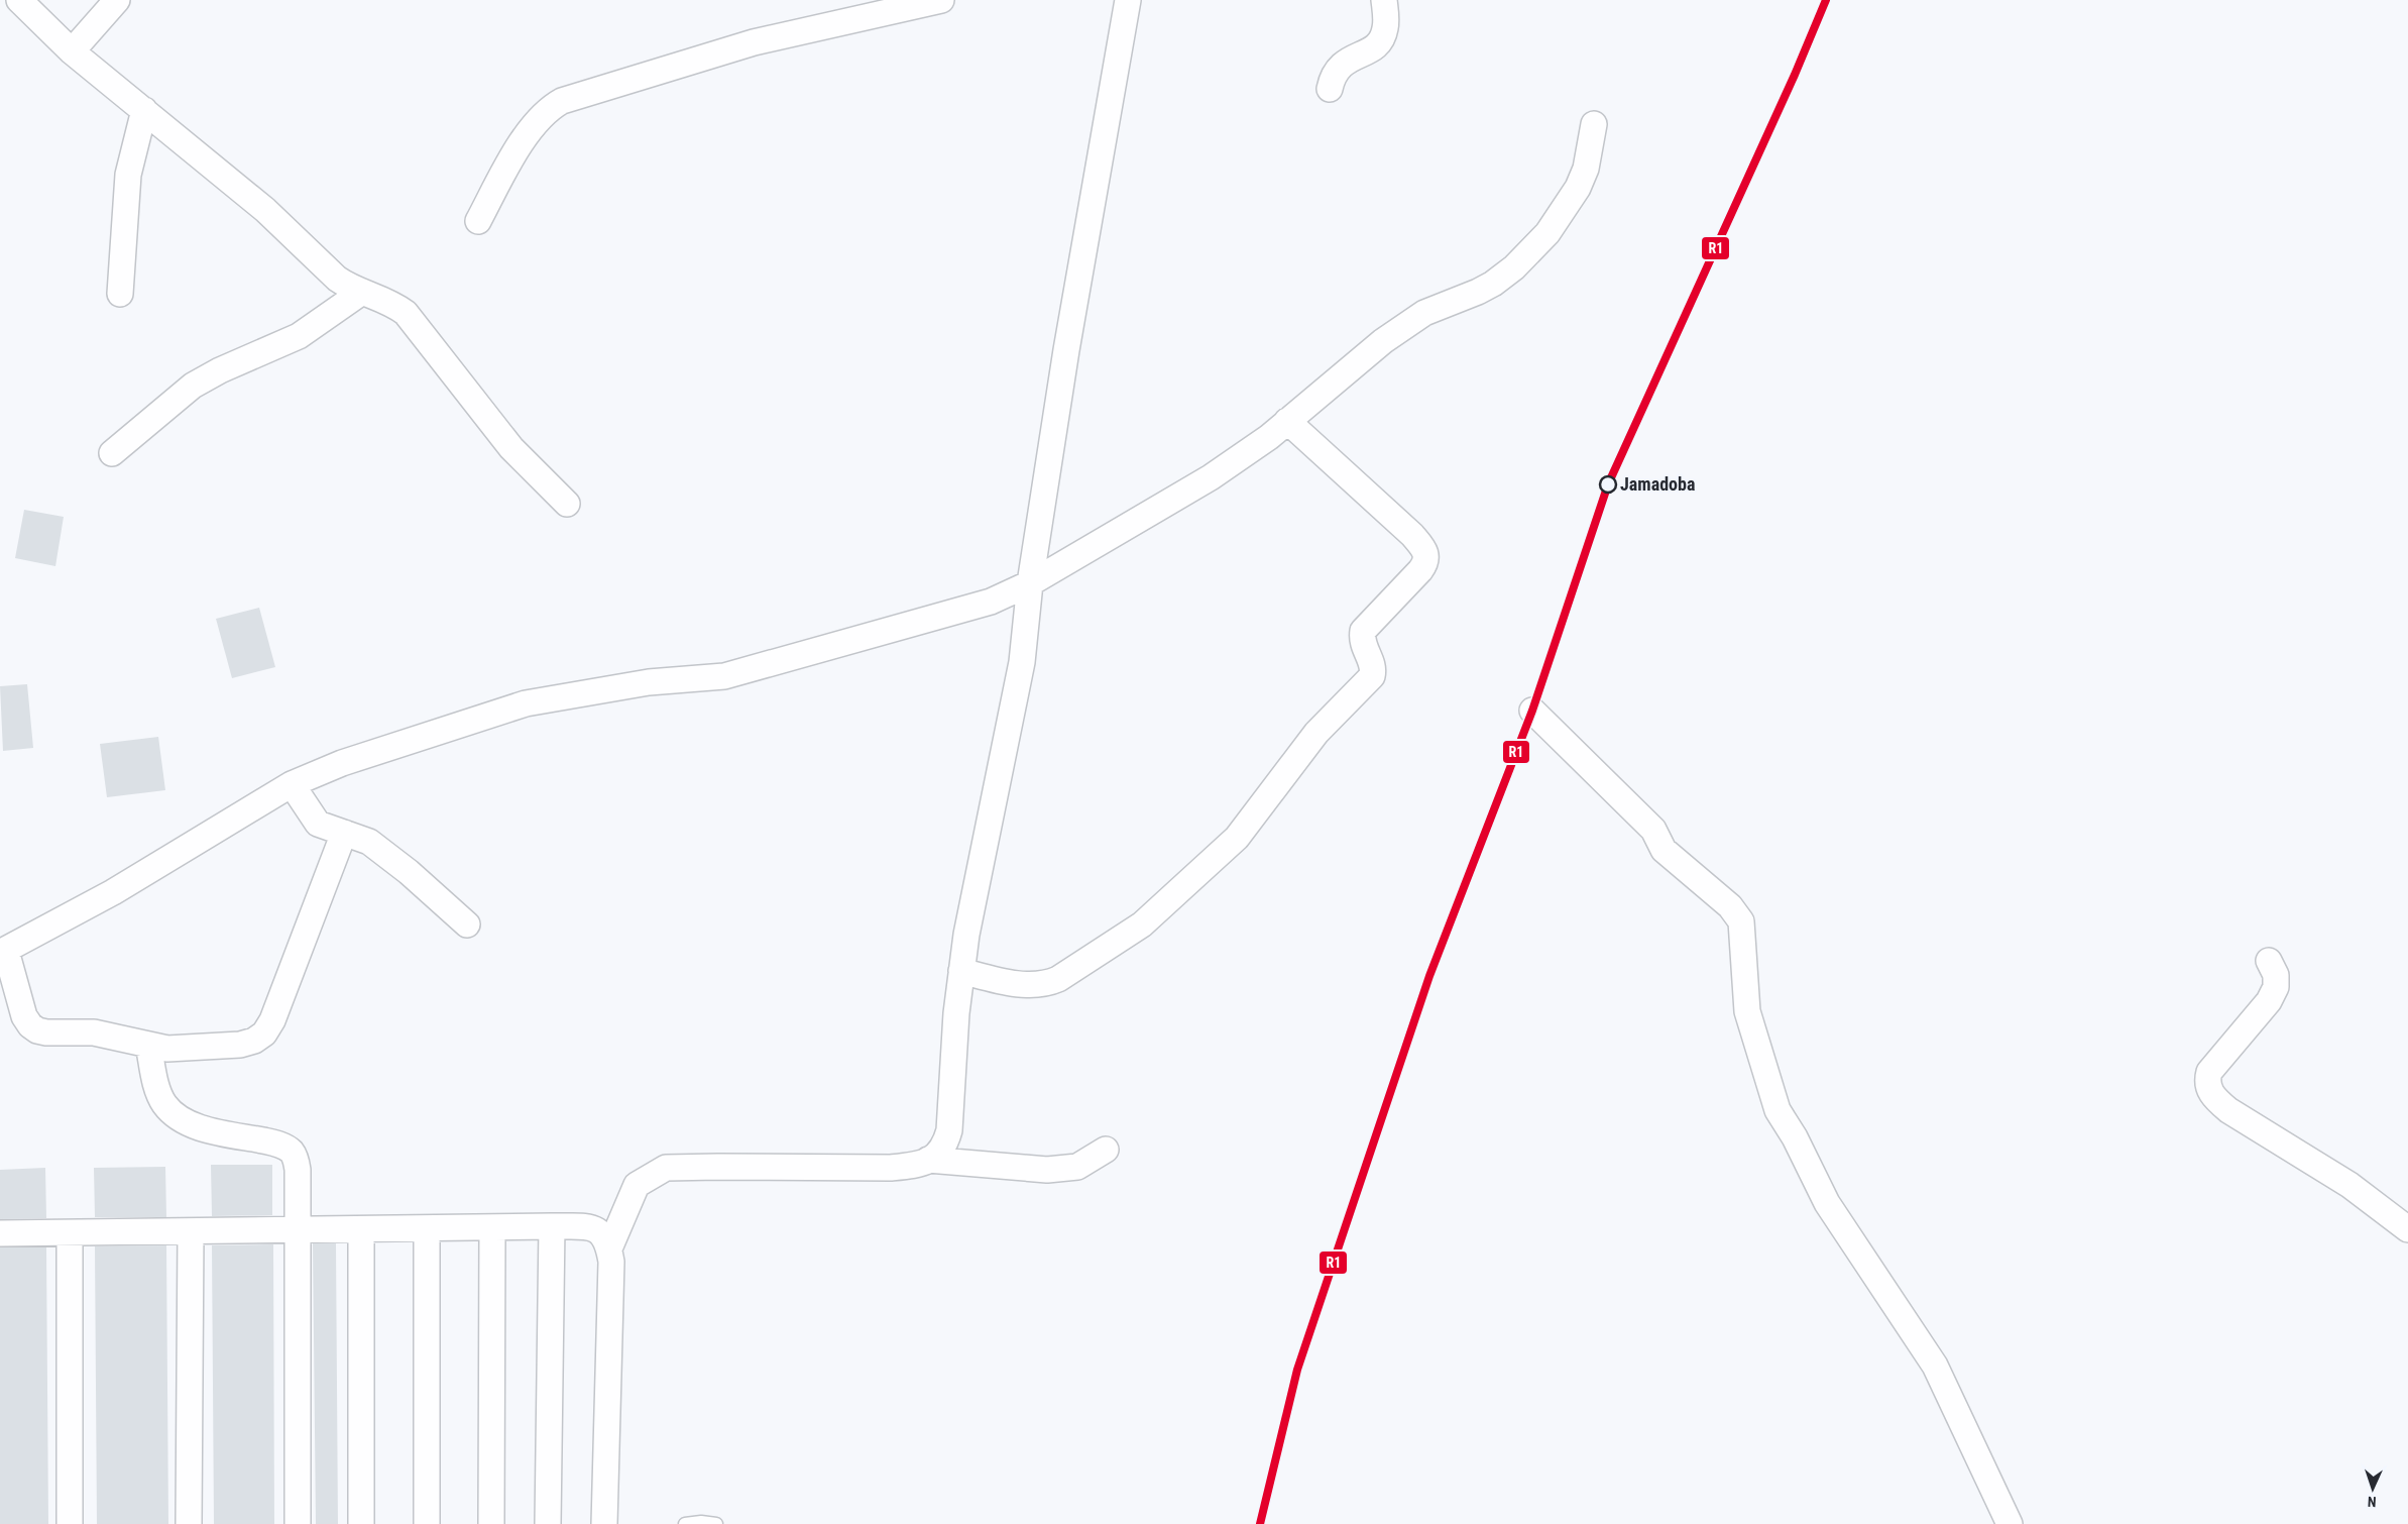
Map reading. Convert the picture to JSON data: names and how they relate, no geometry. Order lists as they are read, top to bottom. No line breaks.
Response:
{"places":["Jamadoba"],"lines":["transit line R1"],"north":"bottom"}
